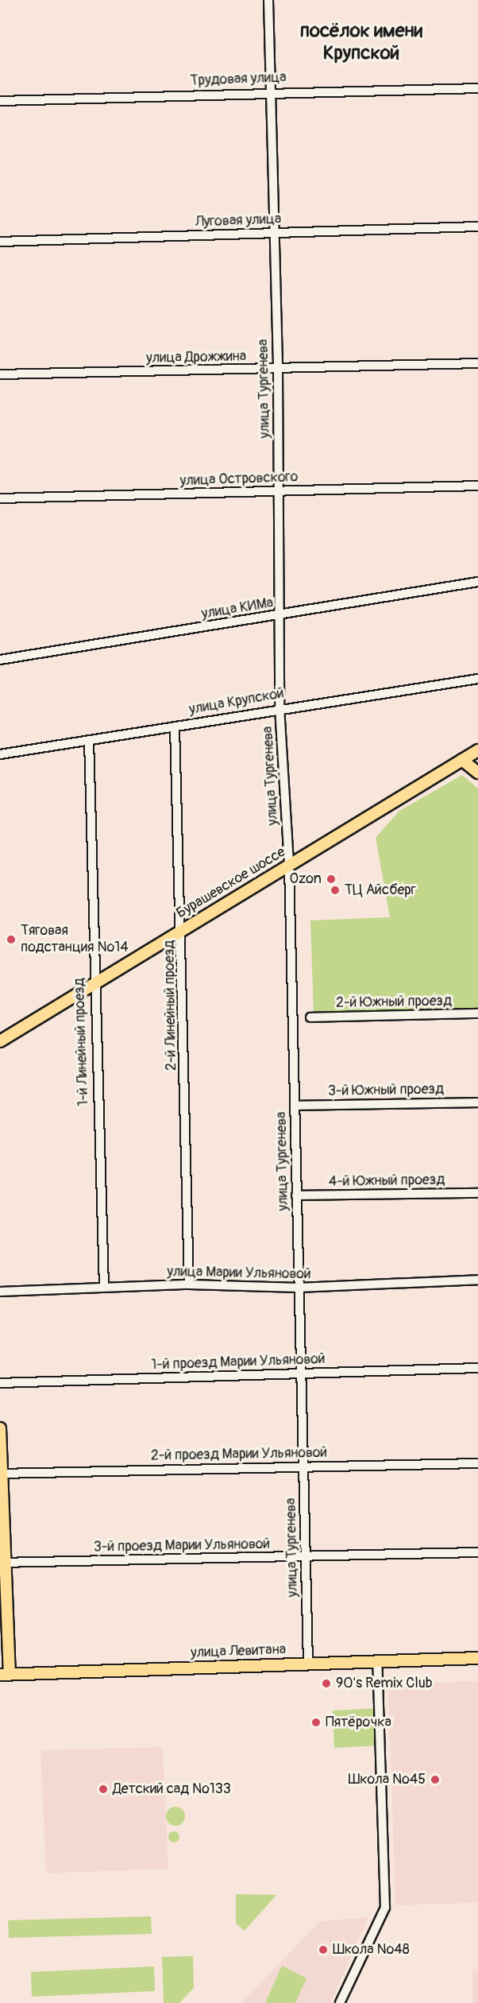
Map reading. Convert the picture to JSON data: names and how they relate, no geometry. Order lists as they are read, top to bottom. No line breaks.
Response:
{"streets":{"main road":["Бурашевское шоссе","улица Левитана"],"street":["Трудовая улица","Луговая улица","улица Дрожжина","улица Тургенева","улица Островского","улица КИМа","улица Крупской","2-й Южный проезд","2-й Линейный проезд","1-й Линейный проезд","3-й Южный проезд","4-й Южный проезд","улица Марии Ульяновой","1-й проезд Марии Ульяновой","2-й проезд Марии Ульяновой","3-й проезд Марии Ульяновой"]},"crossings":[["Трудовая улица","улица Тургенева"],["Луговая улица","улица Тургенева"],["улица Дрожжина","улица Тургенева"],["улица Тургенева","улица Островского"],["улица Тургенева","улица КИМа"],["улица Тургенева","улица Крупской"],["улица Тургенева","Бурашевское шоссе"],["улица Тургенева","3-й Южный проезд"],["улица Тургенева","4-й Южный проезд"],["улица Тургенева","улица Марии Ульяновой"],["улица Тургенева","1-й проезд Марии Ульяновой"],["улица Тургенева","2-й проезд Марии Ульяновой"],["улица Тургенева","3-й проезд Марии Ульяновой"],["улица Тургенева","улица Левитана"],["улица Крупской","2-й Линейный проезд"],["улица Крупской","1-й Линейный проезд"],["Бурашевское шоссе","2-й Линейный проезд"],["Бурашевское шоссе","1-й Линейный проезд"],["2-й Линейный проезд","улица Марии Ульяновой"],["1-й Линейный проезд","улица Марии Ульяновой"]],"districts":["посёлок имени Крупской"],"places":["Ozon","ТЦ Айсберг","Тяговая подстанция №14","90's Remix Club","Пятёрочка","Школа №45","Детский сад №133","Школа №48"]}
